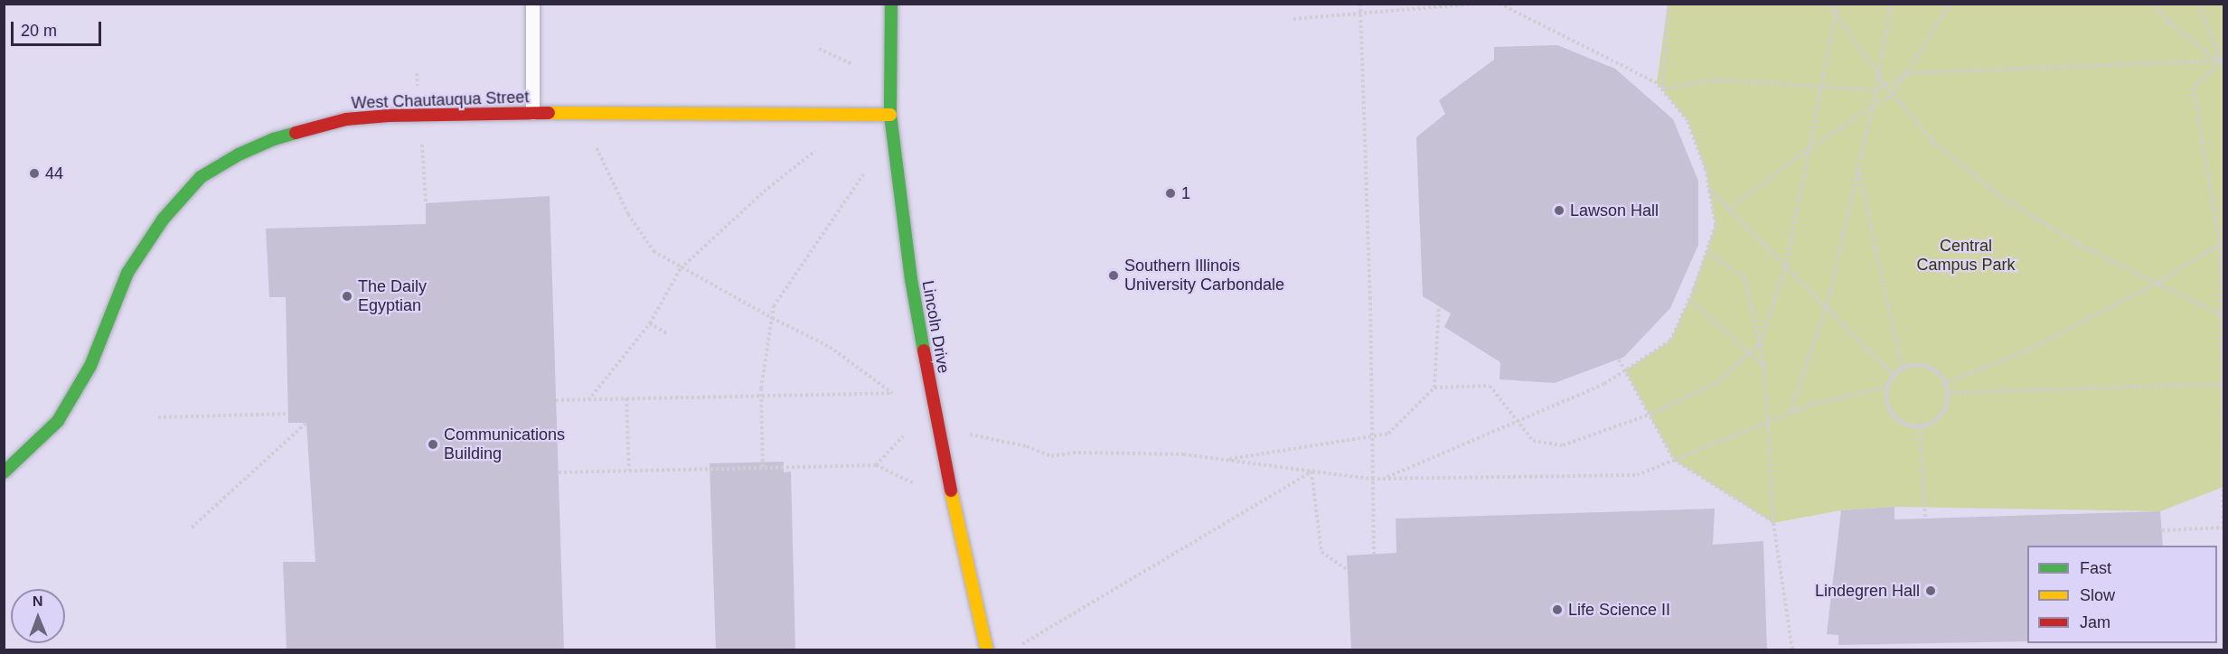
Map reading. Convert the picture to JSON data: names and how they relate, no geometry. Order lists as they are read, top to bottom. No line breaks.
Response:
{"streets":{"street":["West Chautauqua Street","Lincoln Drive"]},"crossings":[["West Chautauqua Street","Lincoln Drive"]],"parks":["Central Campus Park"],"places":["44","1","Lawson Hall","Southern Illinois University Carbondale","The Daily Egyptian","Communications Building","Lindegren Hall","Life Science II"],"legend":["Fast","Slow","Jam"],"scale_bar":"20 m","north":"top"}
